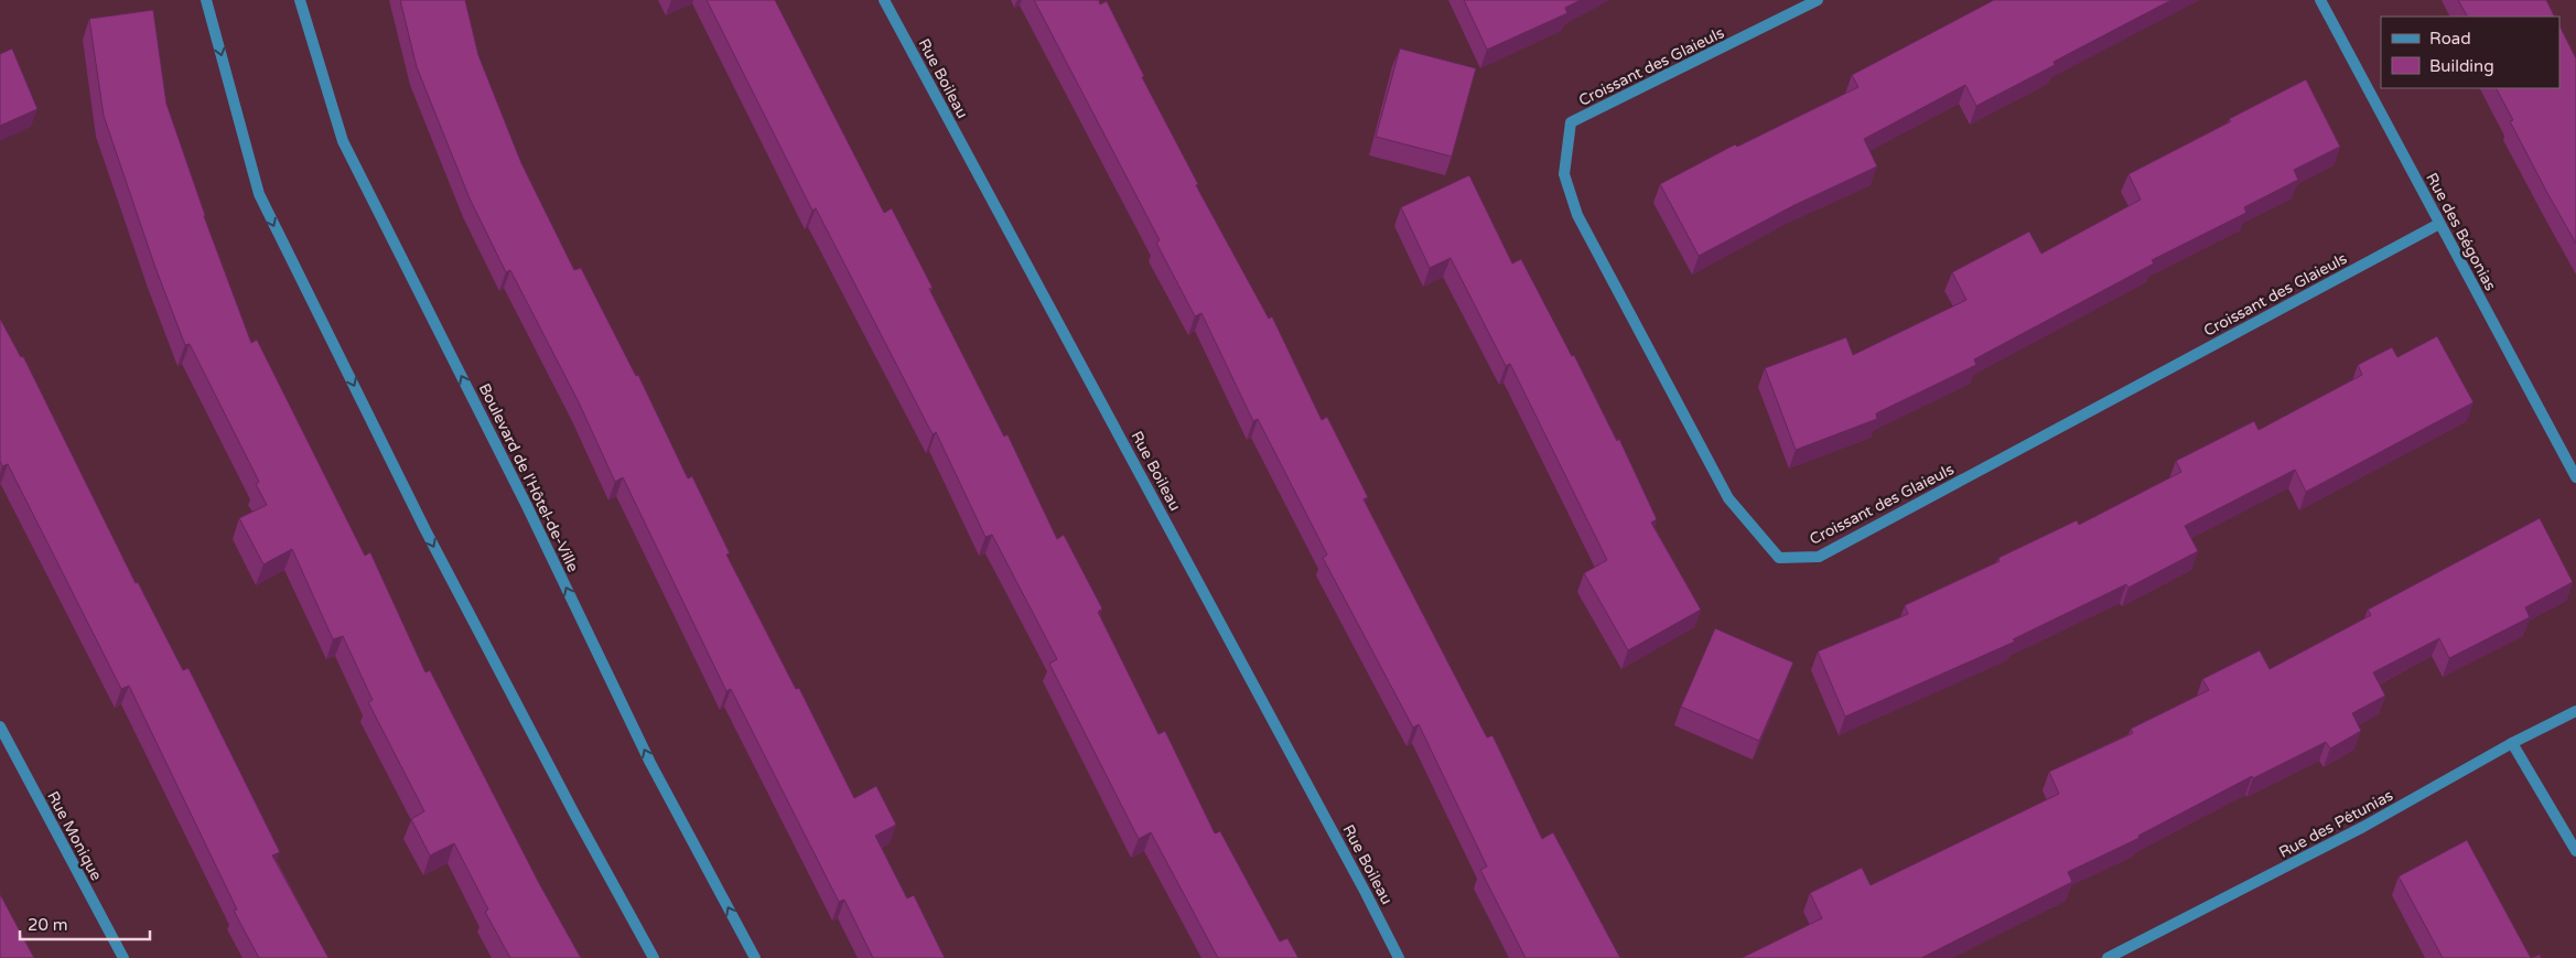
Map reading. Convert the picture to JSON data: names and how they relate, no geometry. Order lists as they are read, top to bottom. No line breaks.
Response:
{"streets":{"street":["Croissant des Glaieuls","Rue Boileau","Rue des Bégonias","Boulevard de l'Hôtel-de-Ville","Rue des Pétunias","Rue Monique"]},"crossings":[["Croissant des Glaieuls","Rue des Bégonias"]],"legend":["Road","Building"],"scale_bar":"20 m"}
